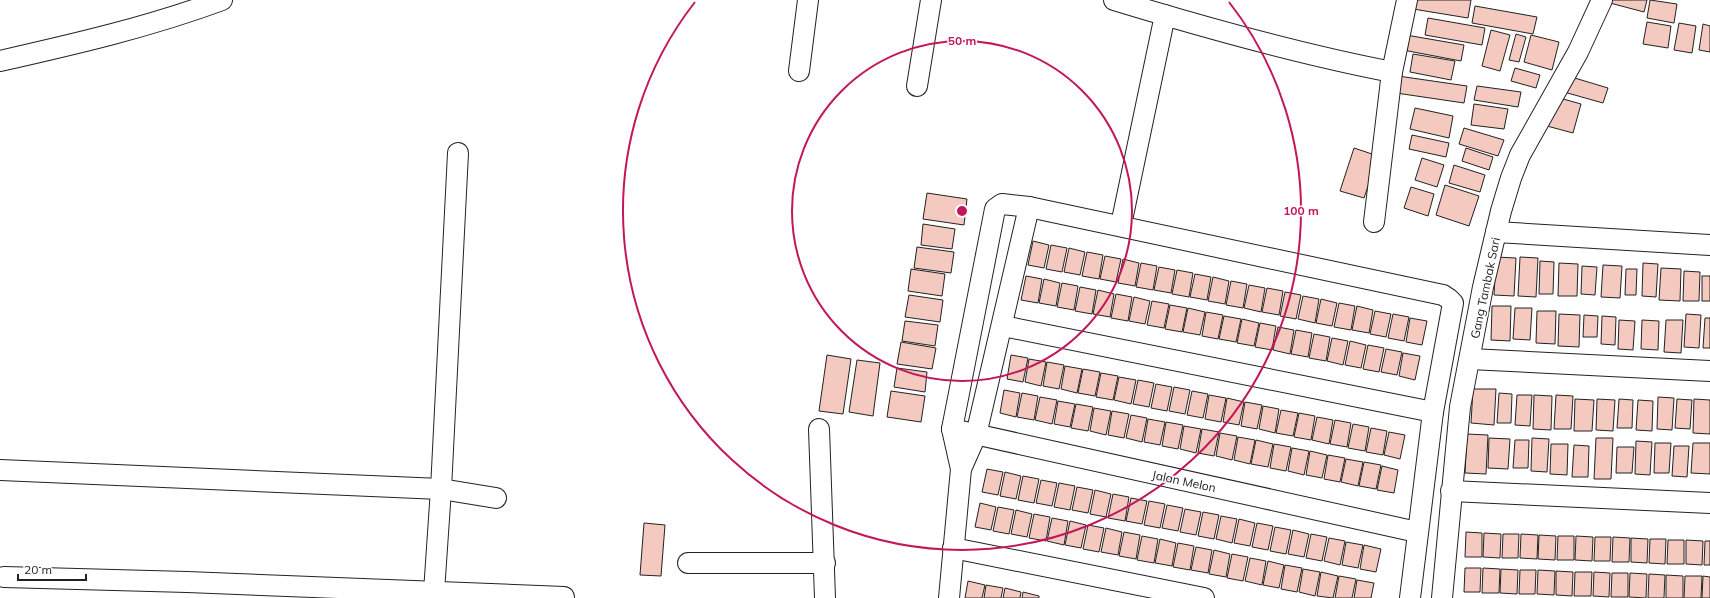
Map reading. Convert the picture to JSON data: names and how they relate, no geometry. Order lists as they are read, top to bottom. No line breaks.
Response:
{"streets":{"street":["Gang Tambak Sari","Jalan Melon"]},"scale_bar":"20 m","rings":["50 m","100 m"]}
